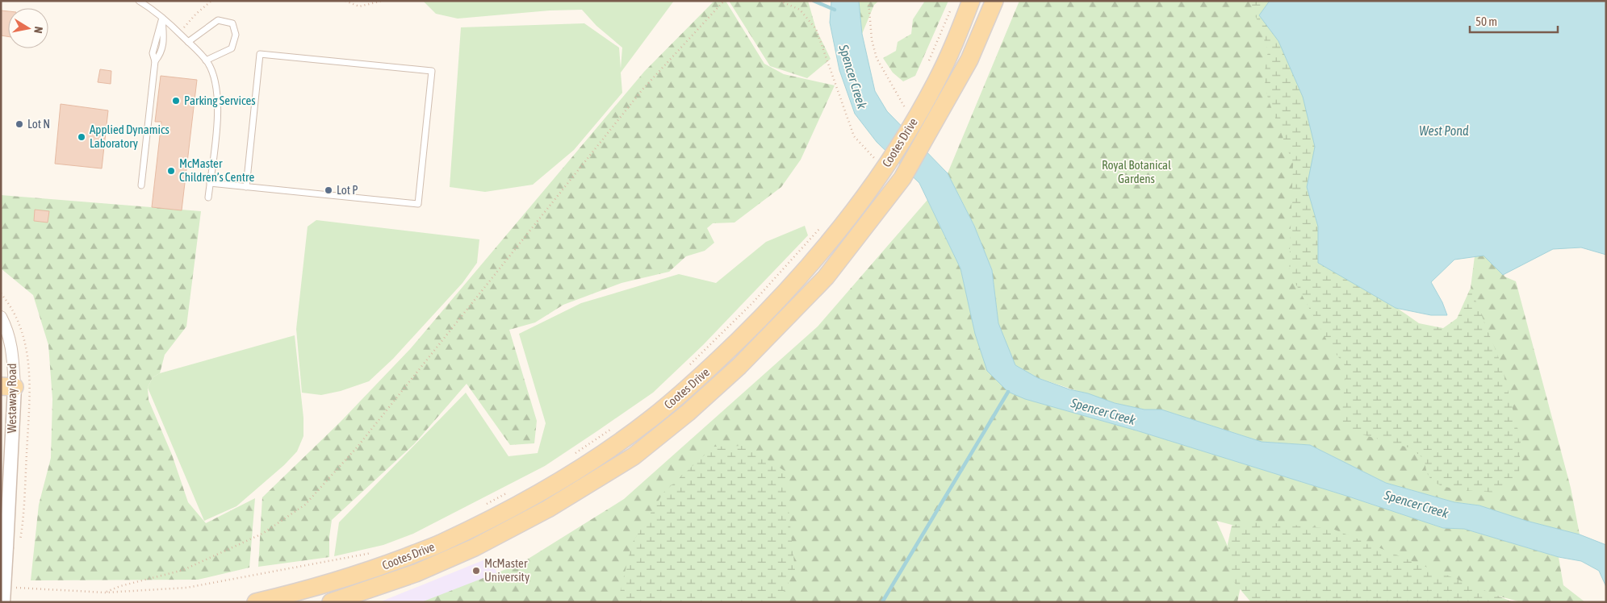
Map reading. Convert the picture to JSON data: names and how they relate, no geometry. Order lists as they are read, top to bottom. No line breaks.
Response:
{"streets":{"main road":["Cootes Drive"],"street":["Westaway Road"]},"water":["Spencer Creek","West Pond"],"parks":["Royal Botanical Gardens"],"places":["Parking Services","Lot N","Applied Dynamics Laboratory","McMaster Children’s Centre","Lot P","McMaster University"],"scale_bar":"50 m","north":"right"}
